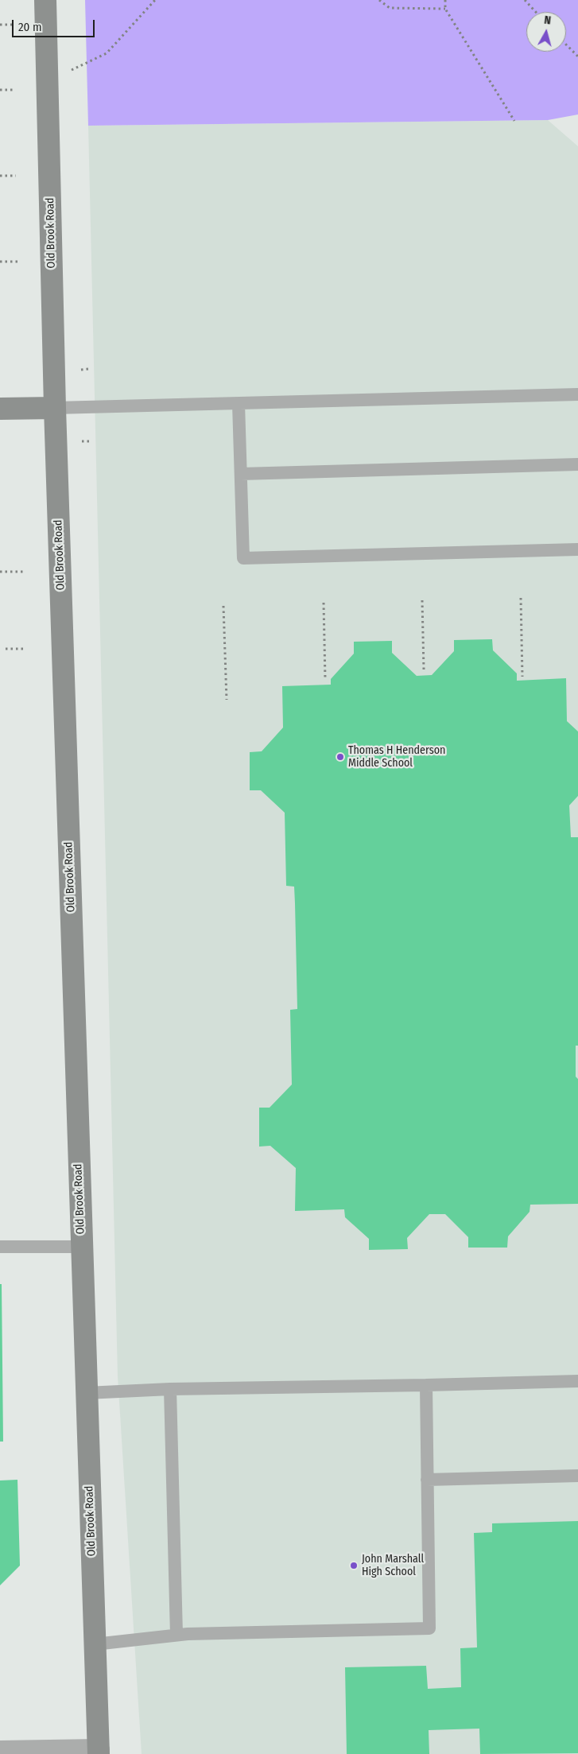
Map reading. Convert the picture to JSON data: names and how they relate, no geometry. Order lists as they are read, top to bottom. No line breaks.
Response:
{"streets":{"street":["Old Brook Road"]},"places":["Thomas H Henderson Middle School","John Marshall High School"],"scale_bar":"20 m","north":"top"}
